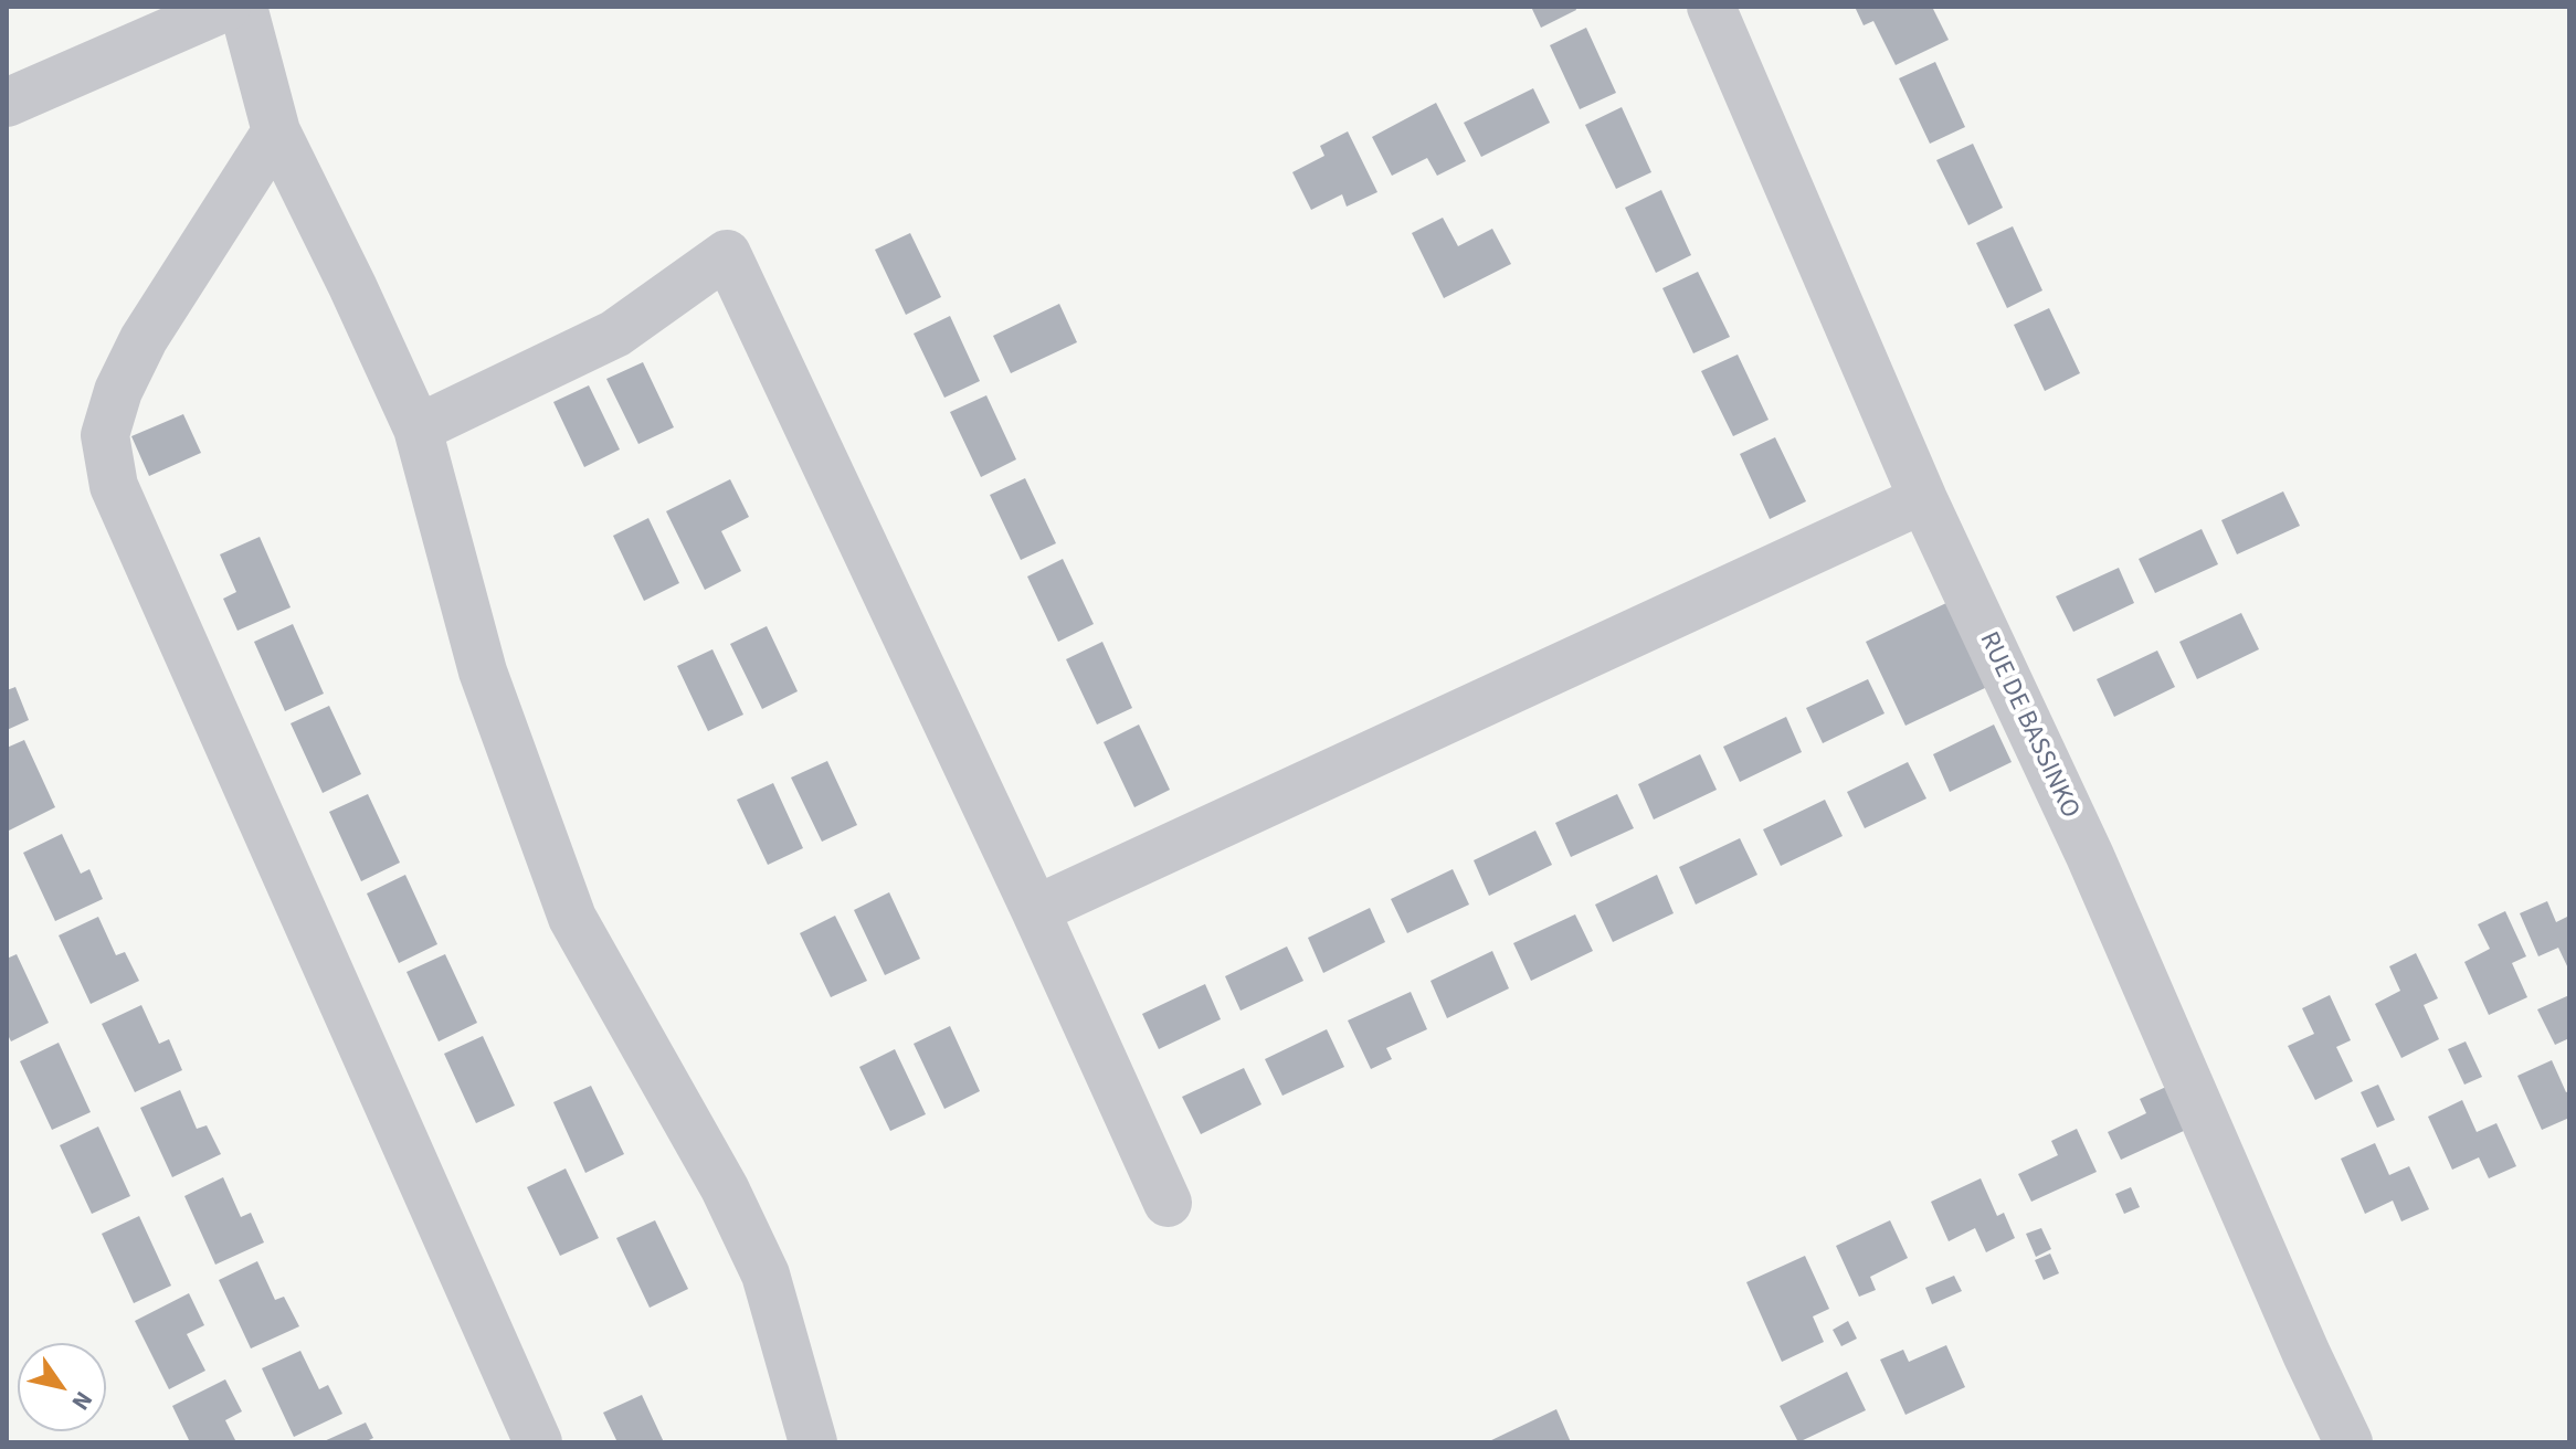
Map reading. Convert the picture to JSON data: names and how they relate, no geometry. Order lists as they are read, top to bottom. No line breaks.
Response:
{"streets":{"street":["RUE DE BASSINKO"]},"north":"bottom right"}
